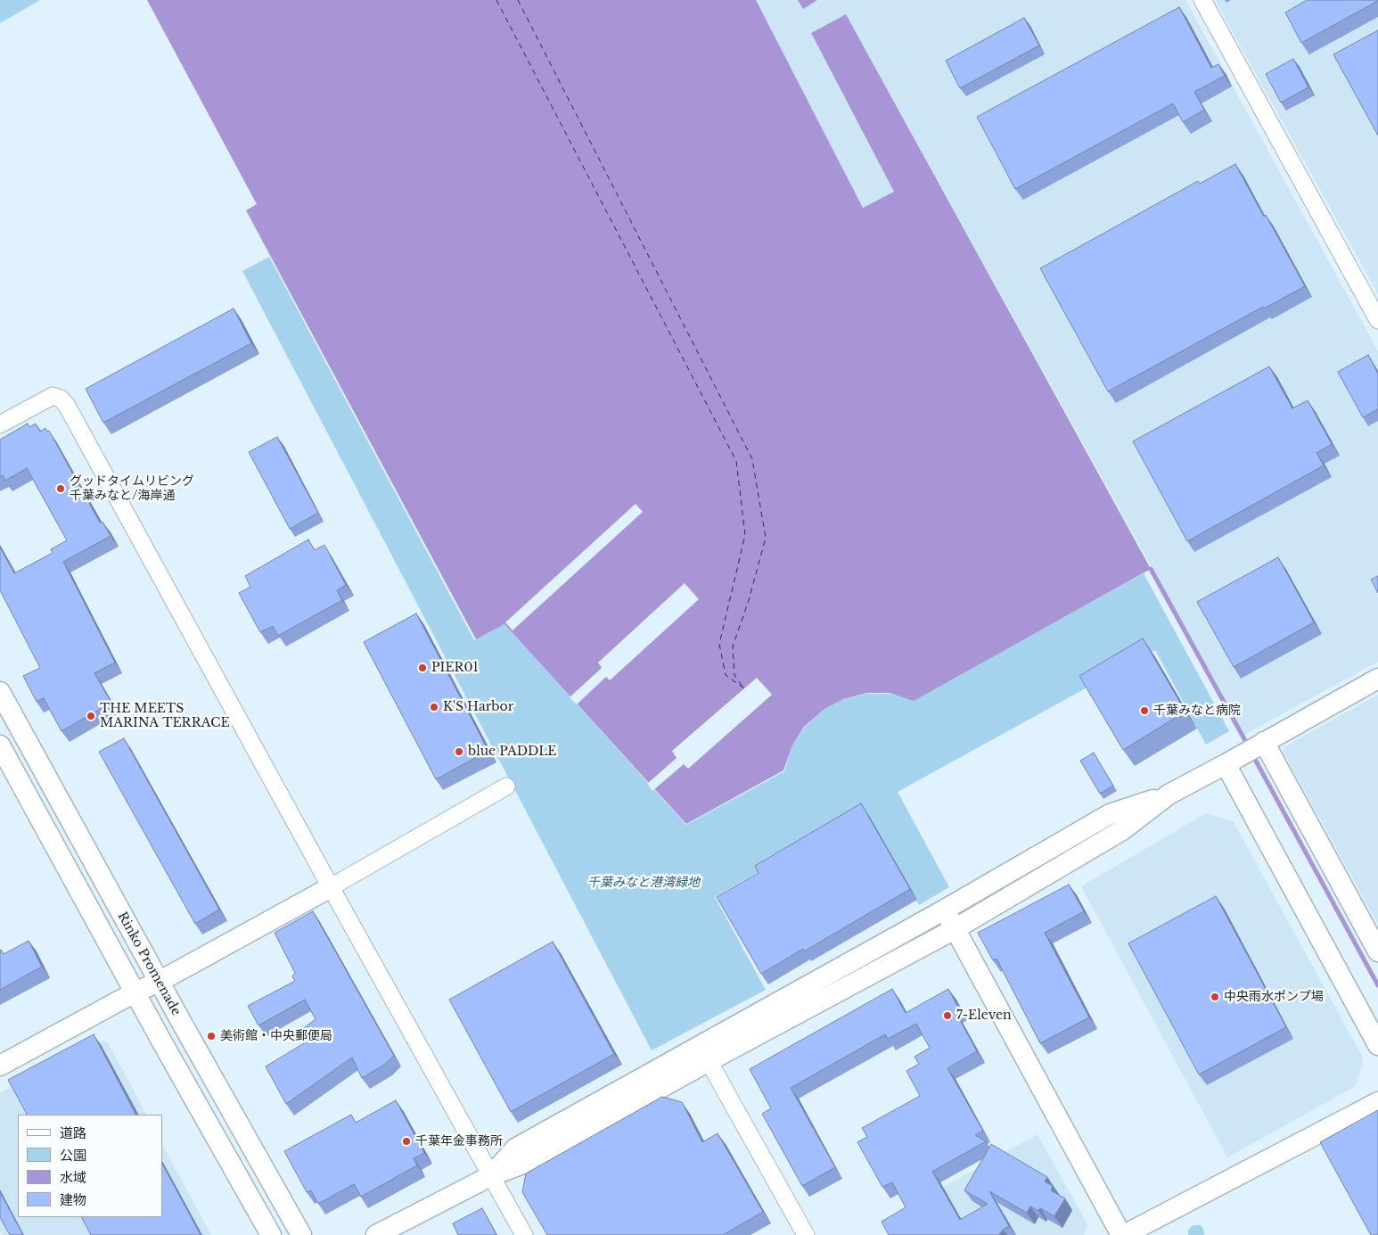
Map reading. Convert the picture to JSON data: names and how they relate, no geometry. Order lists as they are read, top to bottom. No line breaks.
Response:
{"streets":{"street":["Rinko Promenade"]},"parks":["千葉みなと港湾緑地"],"places":["グッドタイムリビング 千葉みなと/海岸通","PIER01","K'S Harbor","千葉みなと病院","THE MEETS MARINA TERRACE","blue PADDLE","中央雨水ポンプ場","7-Eleven","美術館・中央郵便局","千葉年金事務所"],"legend":["道路","公園","水域","建物"]}
